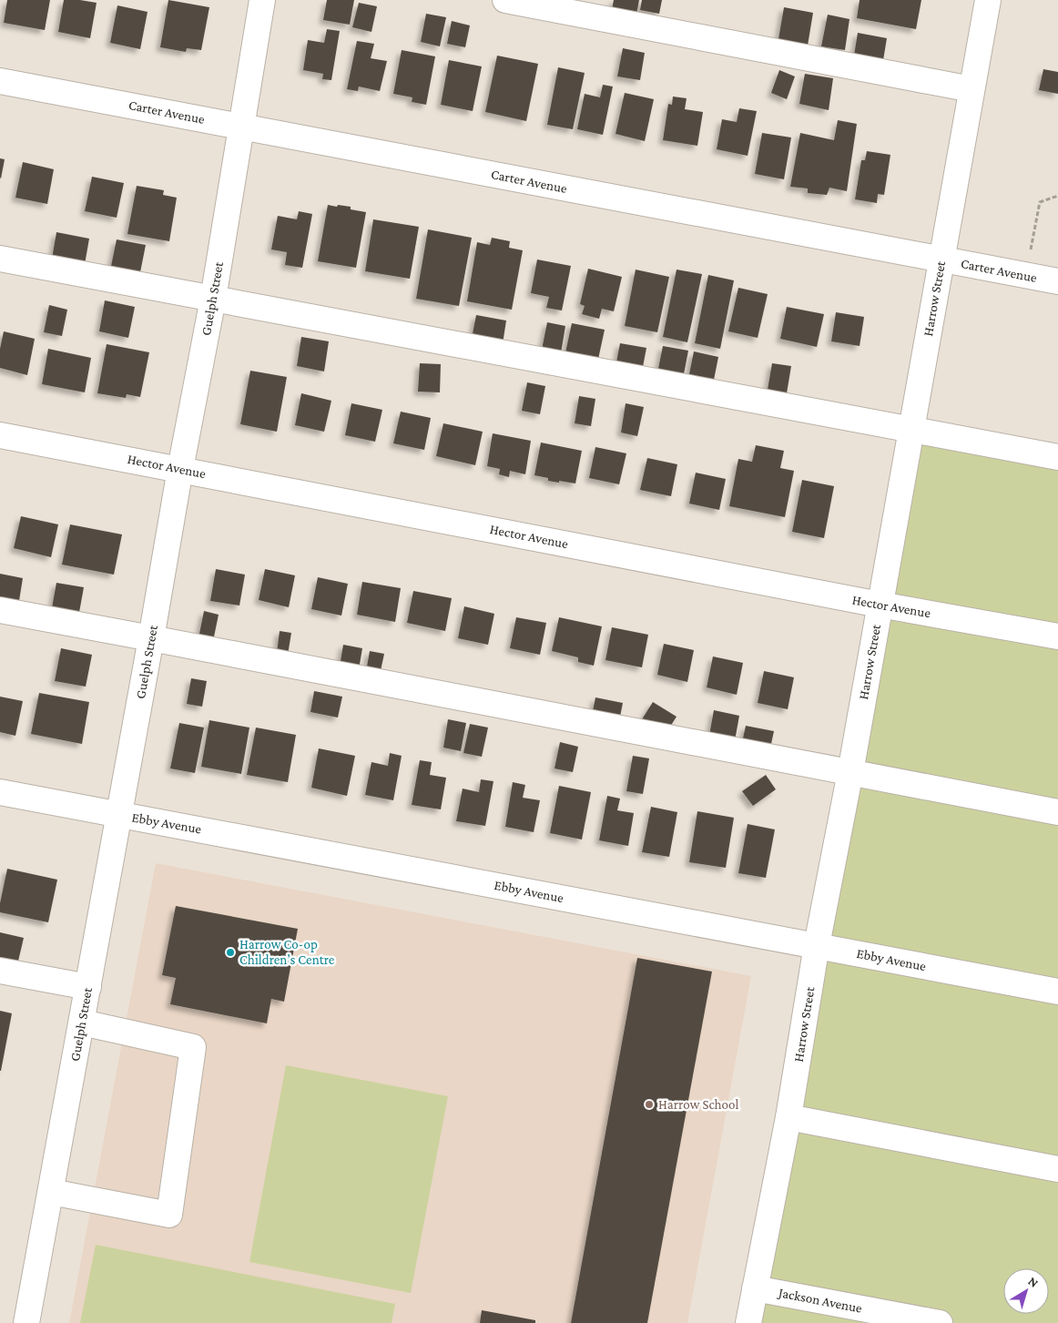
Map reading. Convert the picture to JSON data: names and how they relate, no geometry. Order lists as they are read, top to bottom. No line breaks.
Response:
{"streets":{"street":["Carter Avenue","Guelph Street","Harrow Street","Hector Avenue","Ebby Avenue","Jackson Avenue"]},"crossings":[["Carter Avenue","Guelph Street"],["Carter Avenue","Harrow Street"],["Guelph Street","Hector Avenue"],["Guelph Street","Ebby Avenue"],["Harrow Street","Hector Avenue"],["Harrow Street","Ebby Avenue"],["Harrow Street","Jackson Avenue"]],"places":["Harrow Co-op Children’s Centre","Harrow School"],"north":"top right"}
